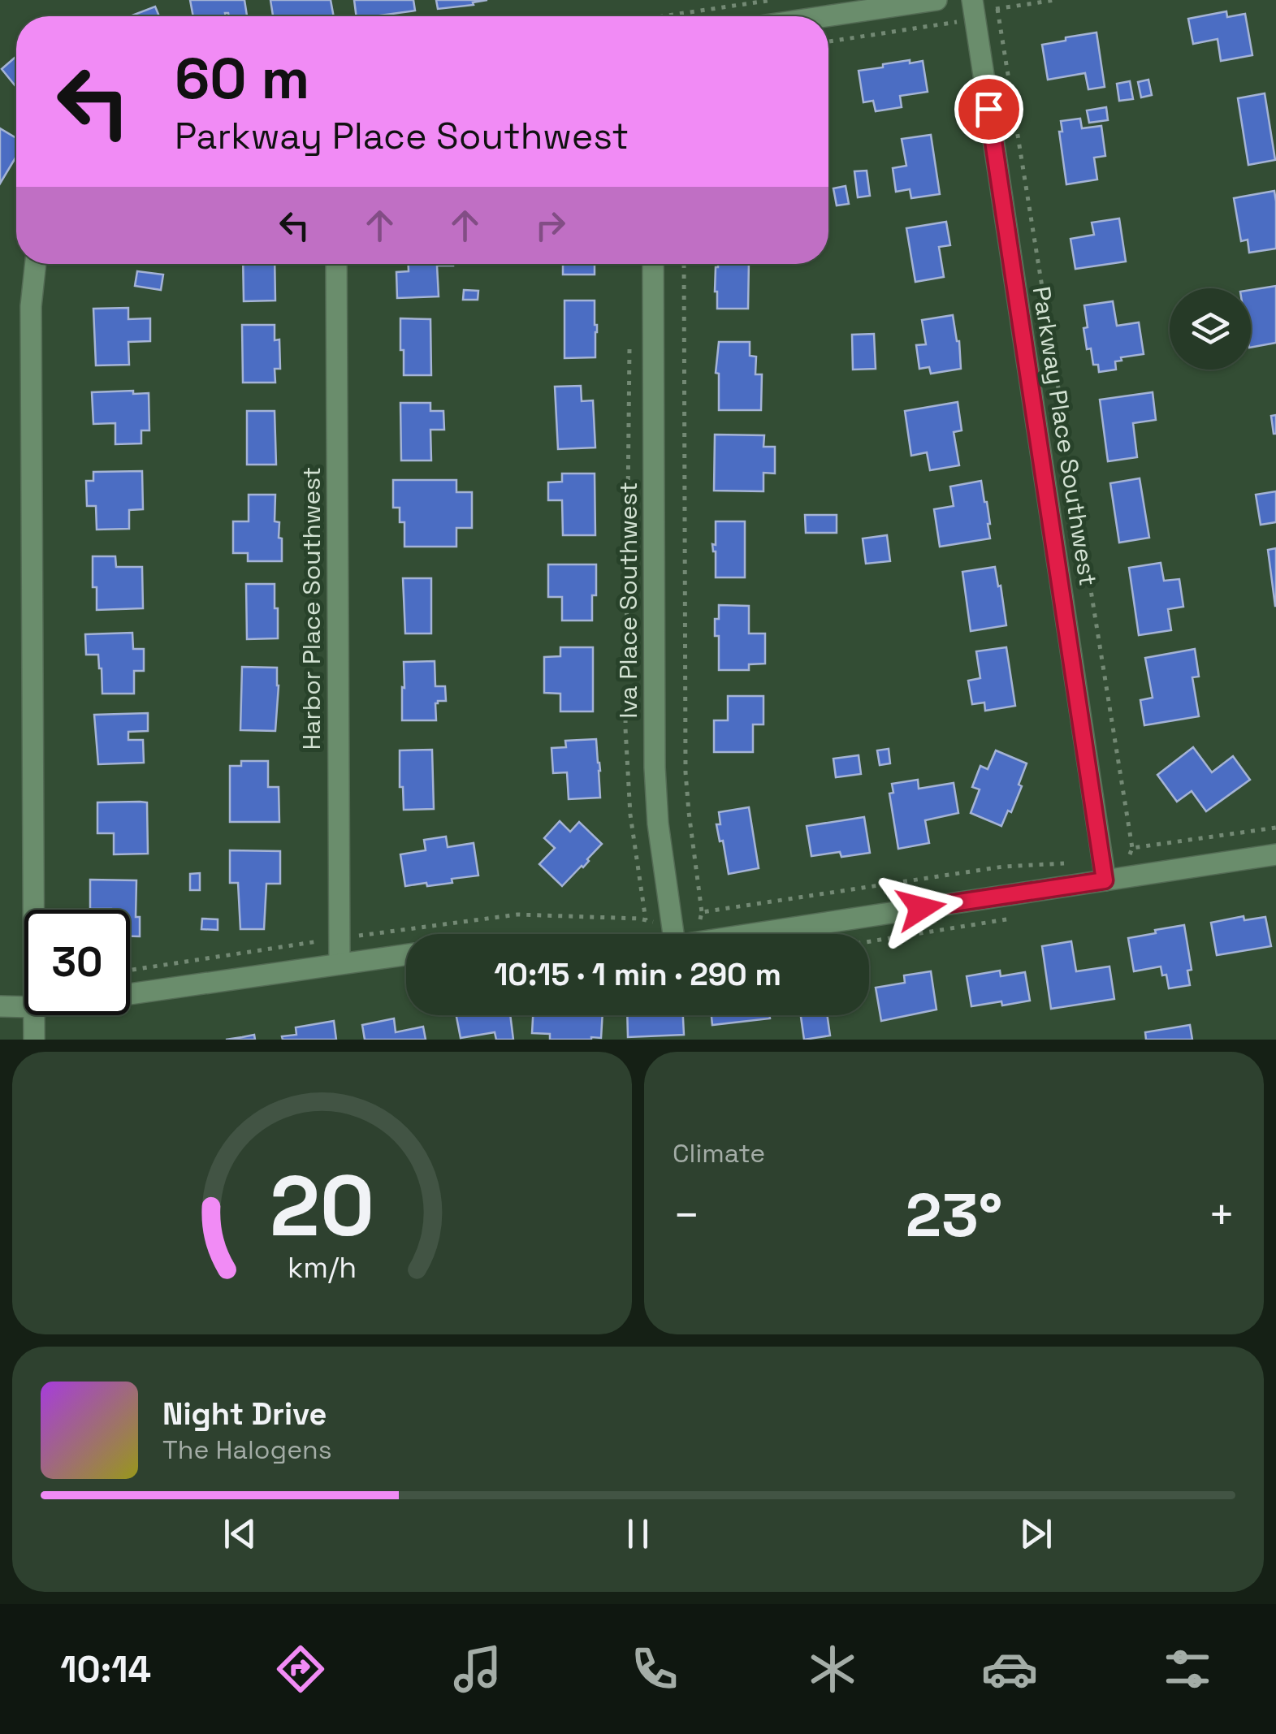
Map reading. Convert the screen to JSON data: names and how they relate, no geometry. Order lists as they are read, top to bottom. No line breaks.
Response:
{"streets":{"street":["Parkway Place Southwest","Iva Place Southwest","Harbor Place Southwest"]},"page":{"turn":["60 m","Parkway Place Southwest"],"limit":"30","trip":"10:15 · 1 min · 290 m","tile":"Climate","heat":["−","23°","+"],"song":["Night Drive","The Halogens"],"tabs":"10:14","gauge":["20","km/h"]}}
